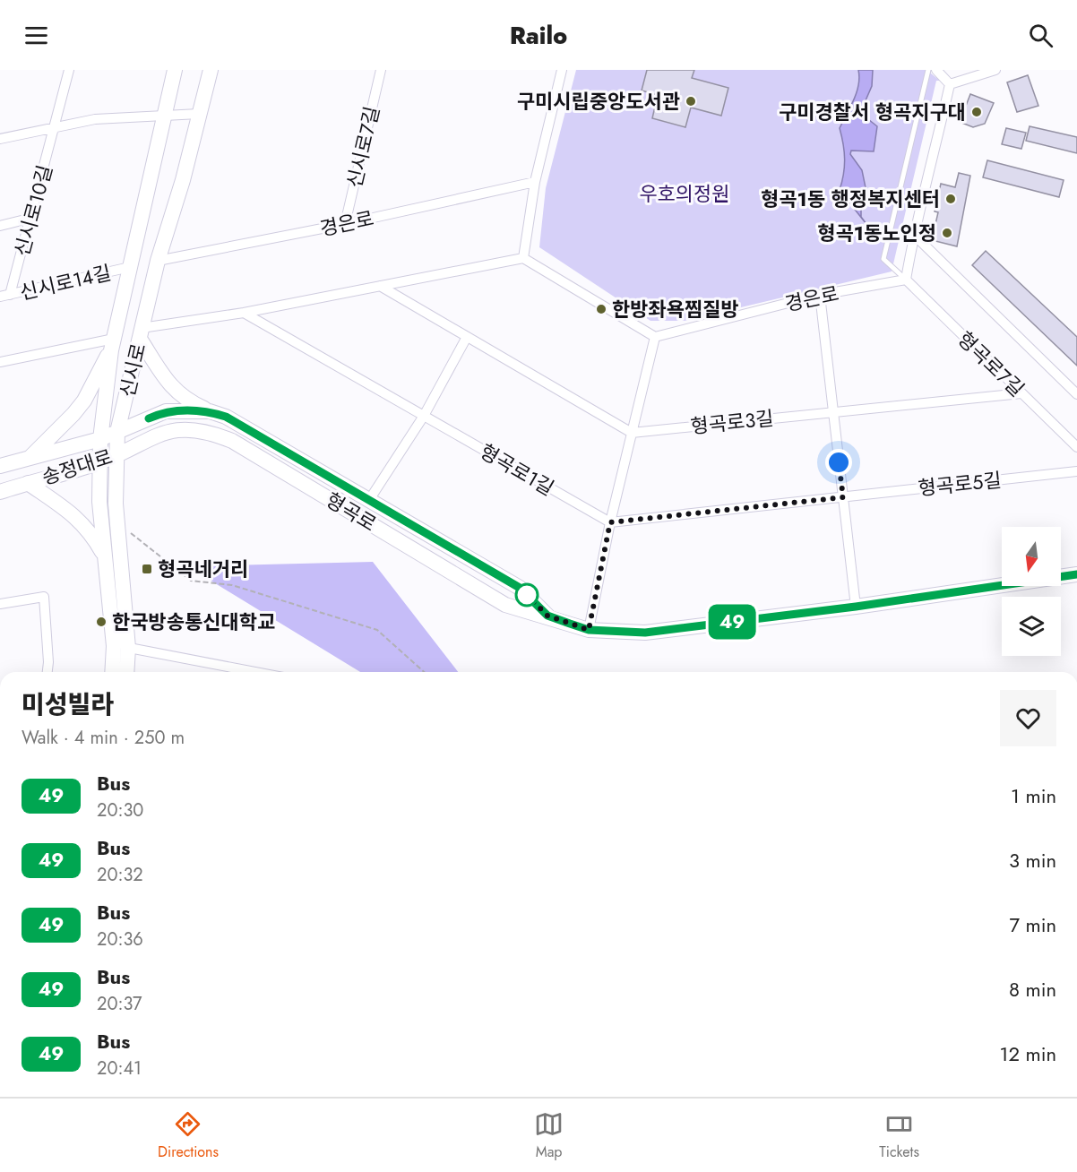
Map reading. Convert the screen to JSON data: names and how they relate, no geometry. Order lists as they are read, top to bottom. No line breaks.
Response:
{"streets":{"street":["신시로7길","신시로10길","경은로","신시로14길","형곡로7길","신시로","형곡로3길","송정대로","형곡로1길","형곡로5길","형곡로"]},"crossings":[["신시로7길","경은로"],["신시로10길","신시로14길"],["경은로","형곡로7길"],["경은로","신시로"],["신시로14길","신시로"],["신시로","송정대로"],["송정대로","형곡로"]],"parks":["우호의정원"],"places":{"other":["구미시립중앙도서관","구미경찰서 형곡지구대","형곡1동 행정복지센터","형곡1동노인정","한방좌욕찜질방","한국방송통신대학교"],"transit":["형곡네거리"]},"lines":["bus line 49"],"north":"bottom","page":{"header":"Railo","on_map":"49","heading":["미성빌라","Walk · 4 min · 250 m"],"list":[{"mark":"49","name":"Bus","note":"20:30","value":"1 min"},{"mark":"49","name":"Bus","note":"20:32","value":"3 min"},{"mark":"49","name":"Bus","note":"20:36","value":"7 min"},{"mark":"49","name":"Bus","note":"20:37","value":"8 min"},{"mark":"49","name":"Bus","note":"20:41","value":"12 min"}],"tabs":["Directions","Map","Tickets"]}}
